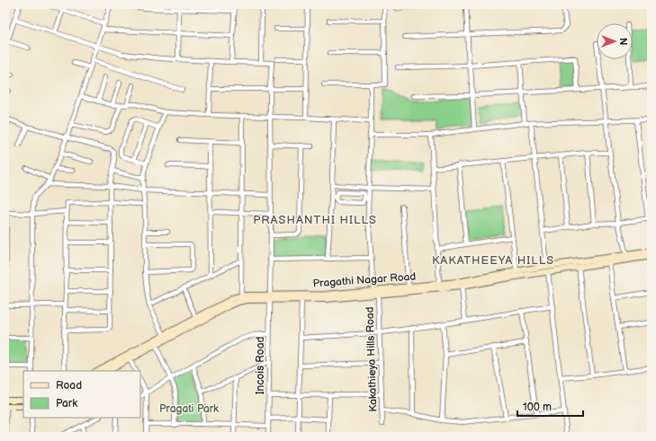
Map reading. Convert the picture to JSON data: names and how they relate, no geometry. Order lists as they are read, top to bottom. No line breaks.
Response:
{"streets":{"main road":["Pragathi Nagar Road"],"street":["Kakathieya Hills Road","Incois Road"]},"crossings":[["Pragathi Nagar Road","Kakathieya Hills Road"],["Pragathi Nagar Road","Incois Road"]],"districts":["PRASHANTHI HILLS","KAKATHEEYA HILLS"],"parks":["Pragati Park"],"legend":["Road","Park"],"scale_bar":"100 m","north":"right"}
